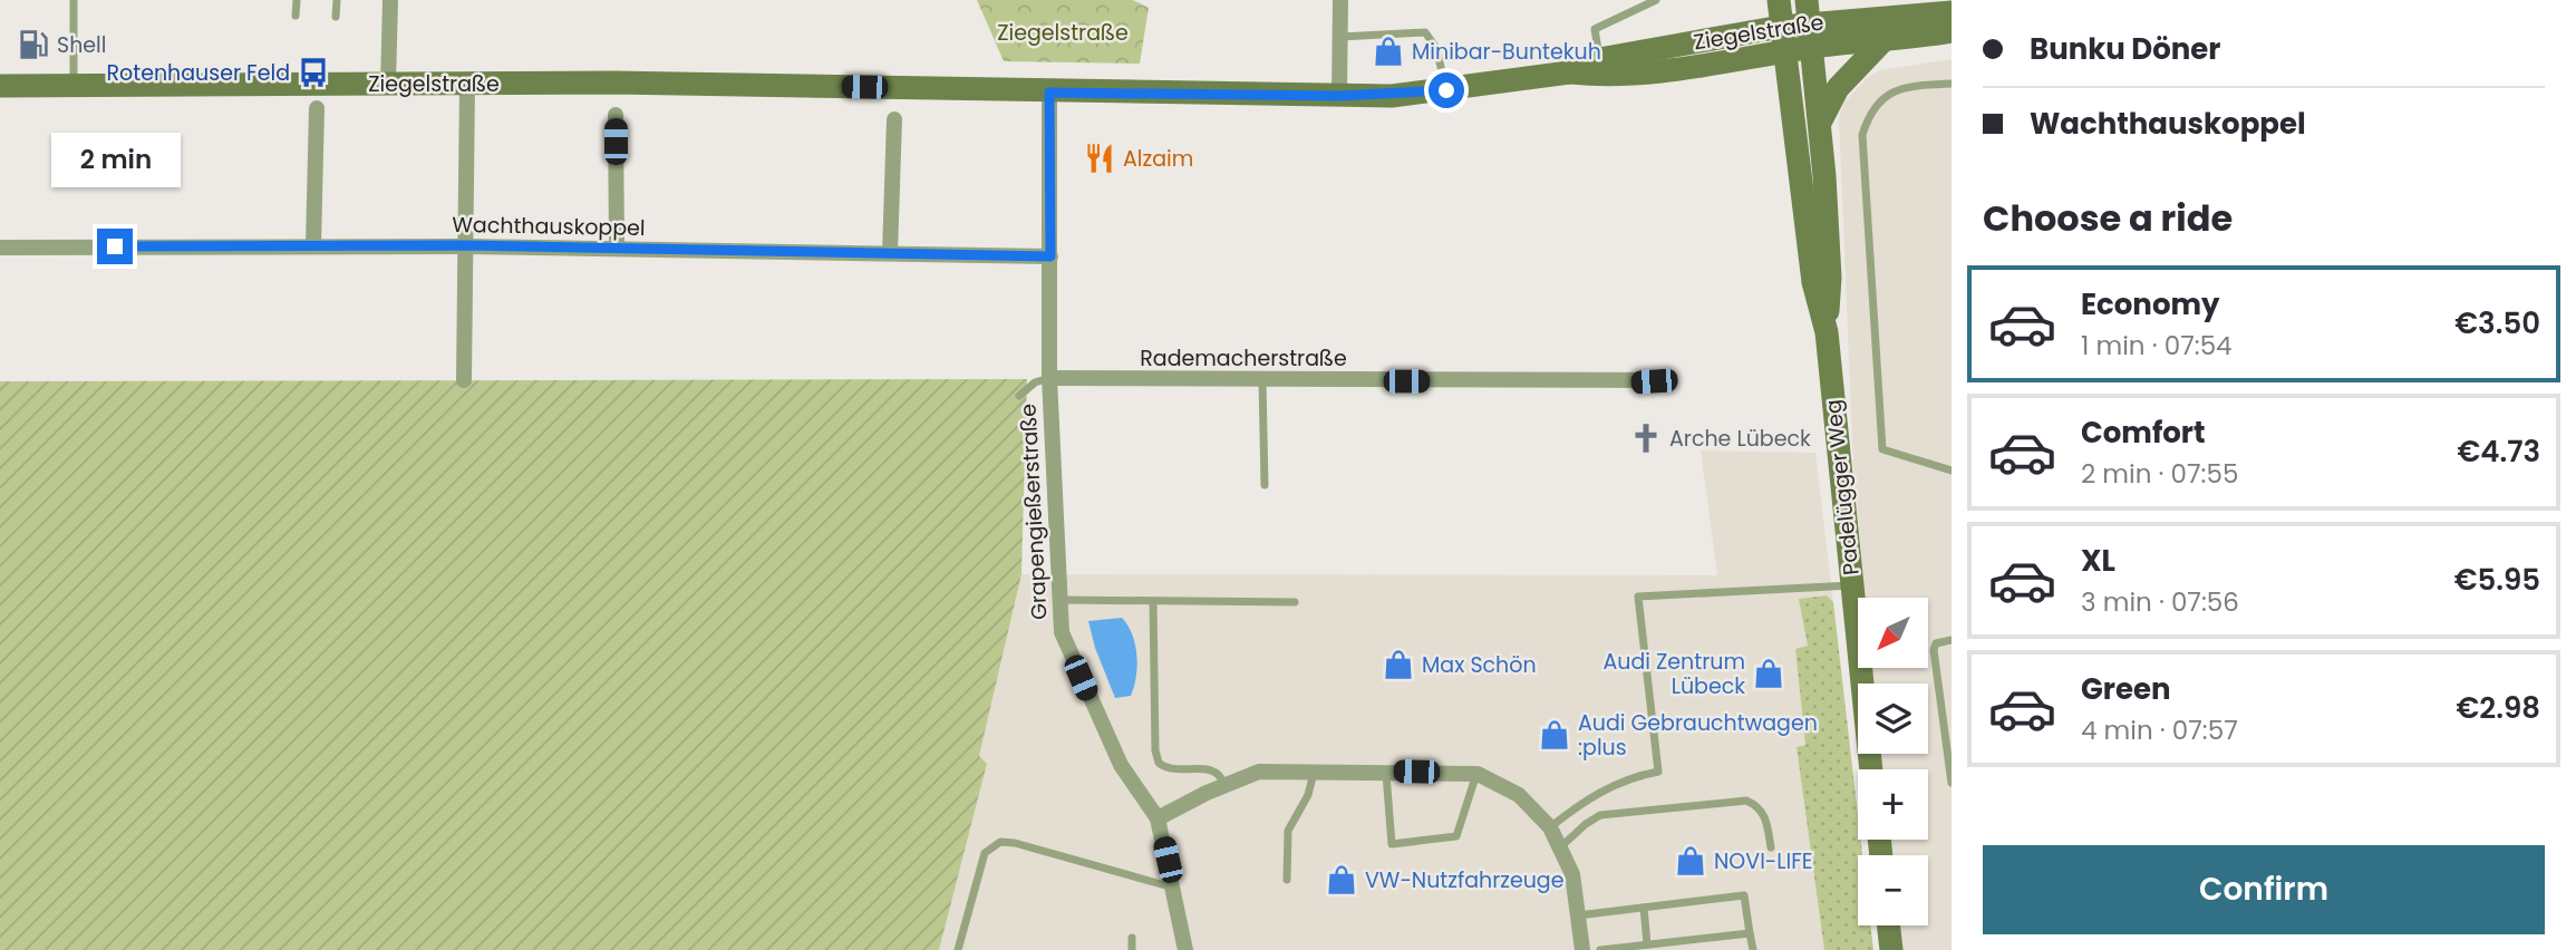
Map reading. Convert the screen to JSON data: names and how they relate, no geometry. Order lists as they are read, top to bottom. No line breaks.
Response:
{"streets":{"main road":["Ziegelstraße","Padelügger Weg"],"street":["Wachthauskoppel","Rademacherstraße","Grapengießerstraße"]},"crossings":[["Ziegelstraße","Padelügger Weg"],["Ziegelstraße","Grapengießerstraße"],["Wachthauskoppel","Grapengießerstraße"],["Rademacherstraße","Grapengießerstraße"]],"parks":["Ziegelstraße"],"places":{"fuel station":["Shell"],"shop":["Minibar-Buntekuh","Max Schön","Audi Zentrum Lübeck","Audi Gebrauchtwagen :plus","NOVI-LIFE","VW-Nutzfahrzeuge"],"bus stop":["Rotenhauser Feld"],"restaurant":["Alzaim"],"church":["Arche Lübeck"]},"north":"bottom left","page":{"banner":["Bunku Döner","Wachthauskoppel"],"bubble":"2 min","heading":"Choose a ride","list":[{"name":"Economy","note":"1 min · 07:54","value":"€3.50"},{"name":"Comfort","note":"2 min · 07:55","value":"€4.73"},{"name":"XL","note":"3 min · 07:56","value":"€5.95"},{"name":"Green","note":"4 min · 07:57","value":"€2.98"}],"map_buttons":["+","−"],"buttons":"Confirm"}}
